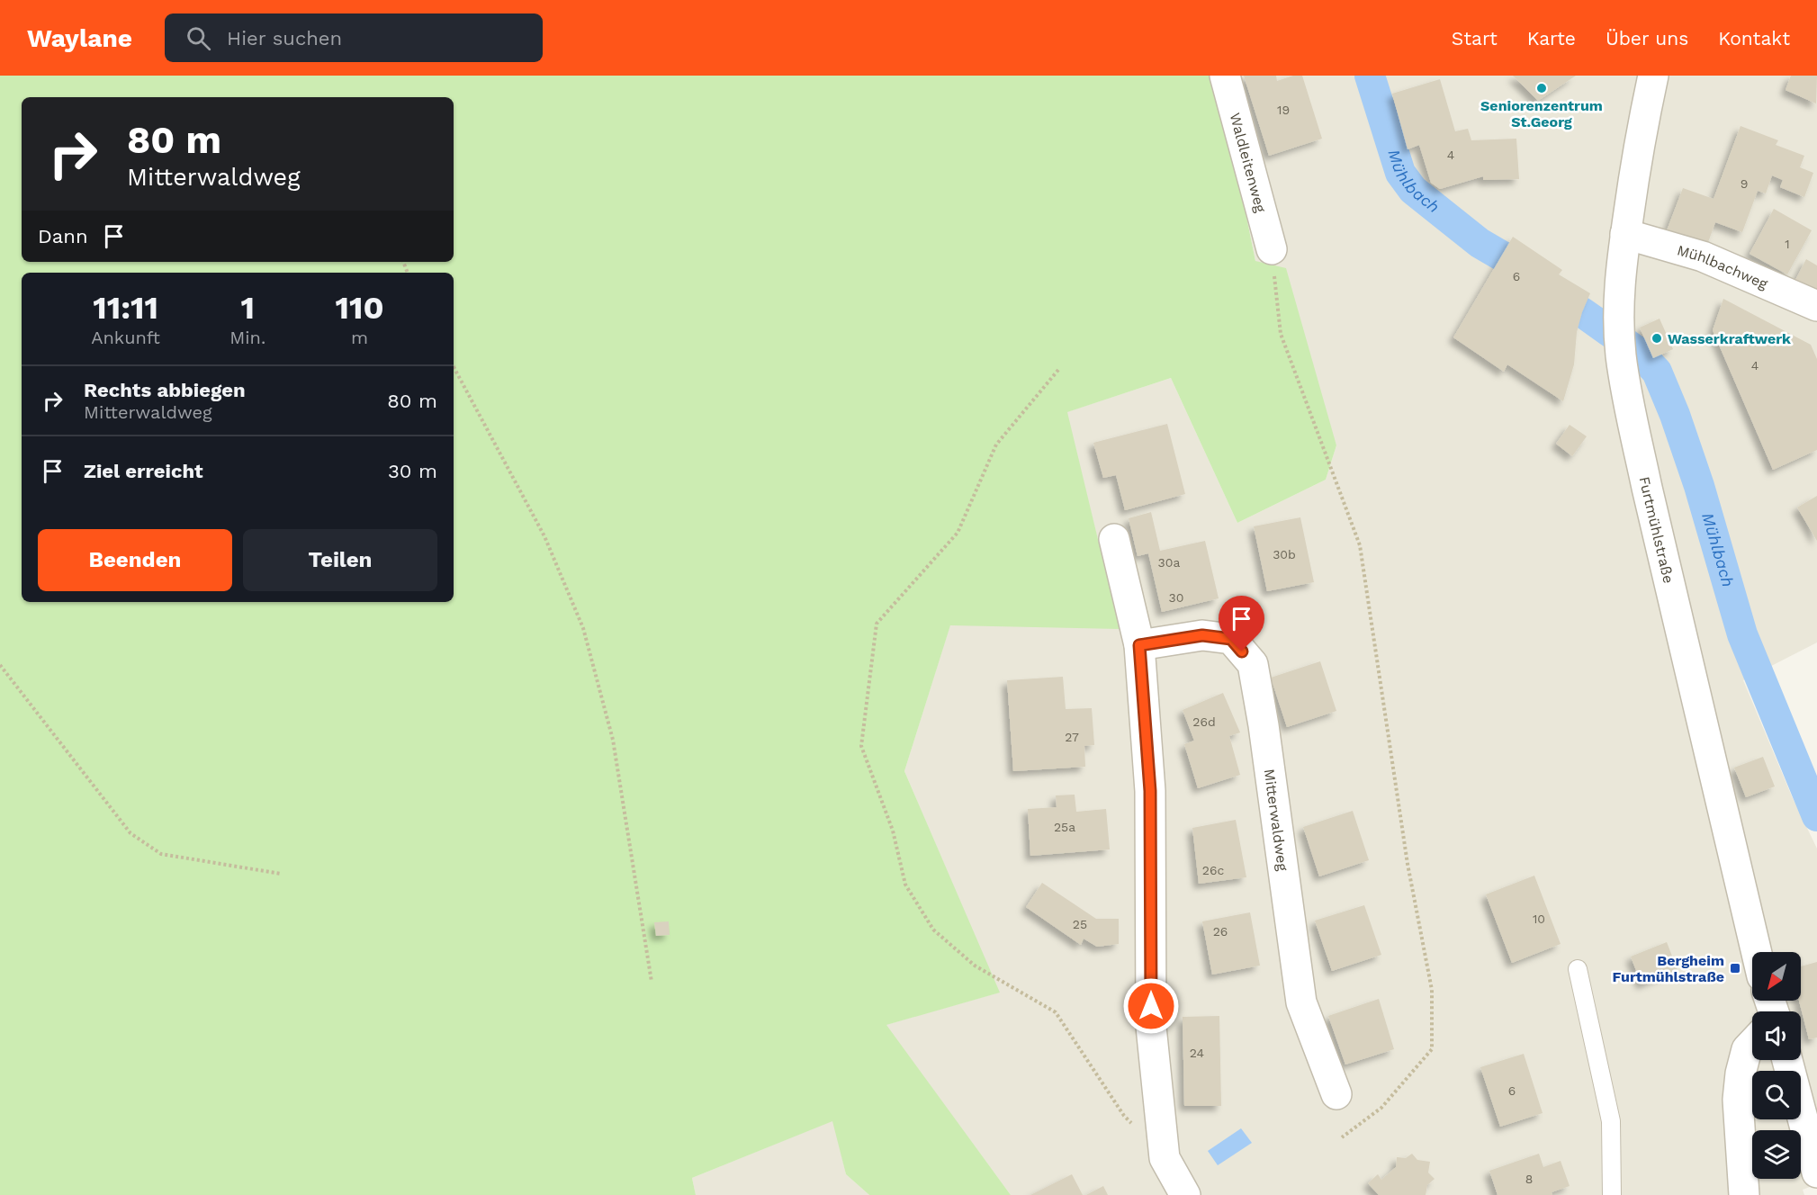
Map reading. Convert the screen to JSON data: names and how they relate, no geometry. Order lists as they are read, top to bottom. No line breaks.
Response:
{"streets":{"street":["Waldleitenweg","Mühlbachweg","Furtmühlstraße","Mitterwaldweg"]},"crossings":[["Mühlbachweg","Furtmühlstraße"]],"water":["Mühlbach"],"places":{"other":["Seniorenzentrum St.Georg","Wasserkraftwerk"],"transit":["Bergheim Furtmühlstraße"]},"house_numbers":["19","4","9","1","6","4","30b","30a","30","26d","27","25a","26c","10","25","26","24","6","8"],"north":"bottom left","page":{"header":"Waylane","search":"Hier suchen","nav":["Start","Karte","Über uns","Kontakt"],"turn":["80 m","Mitterwaldweg"],"then":"Dann","eta":["11:11","Ankunft","1","Min.","110","m"],"list":[{"name":"Rechts abbiegen","note":"Mitterwaldweg","value":"80 m"},{"name":"Ziel erreicht","value":"30 m"}],"buttons":["Beenden","Teilen"]}}
